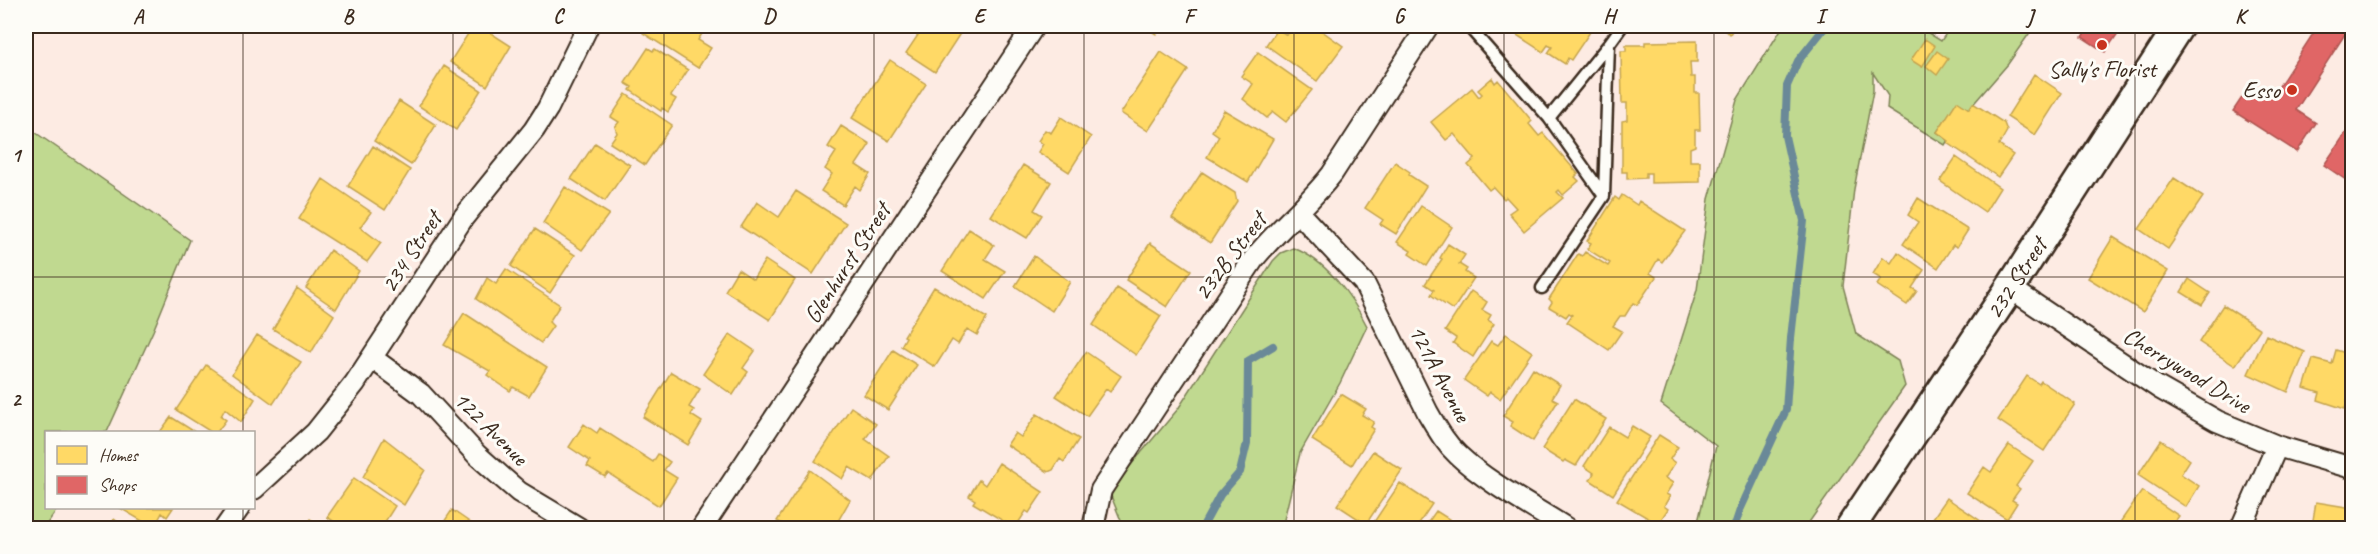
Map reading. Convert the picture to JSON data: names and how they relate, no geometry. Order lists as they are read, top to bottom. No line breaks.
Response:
{"streets":{"main road":["232 Street"],"street":["234 Street","232B Street","Glenhurst Street","Cherrywood Drive","121A Avenue","122 Avenue"]},"crossings":[["234 Street","122 Avenue"],["232B Street","121A Avenue"],["232 Street","Cherrywood Drive"]],"places":["Sally's Florist","Esso"],"legend":["Homes","Shops"],"grid":{"columns":["A","B","C","D","E","F","G","H","I","J","K"],"rows":["1","2"]}}
